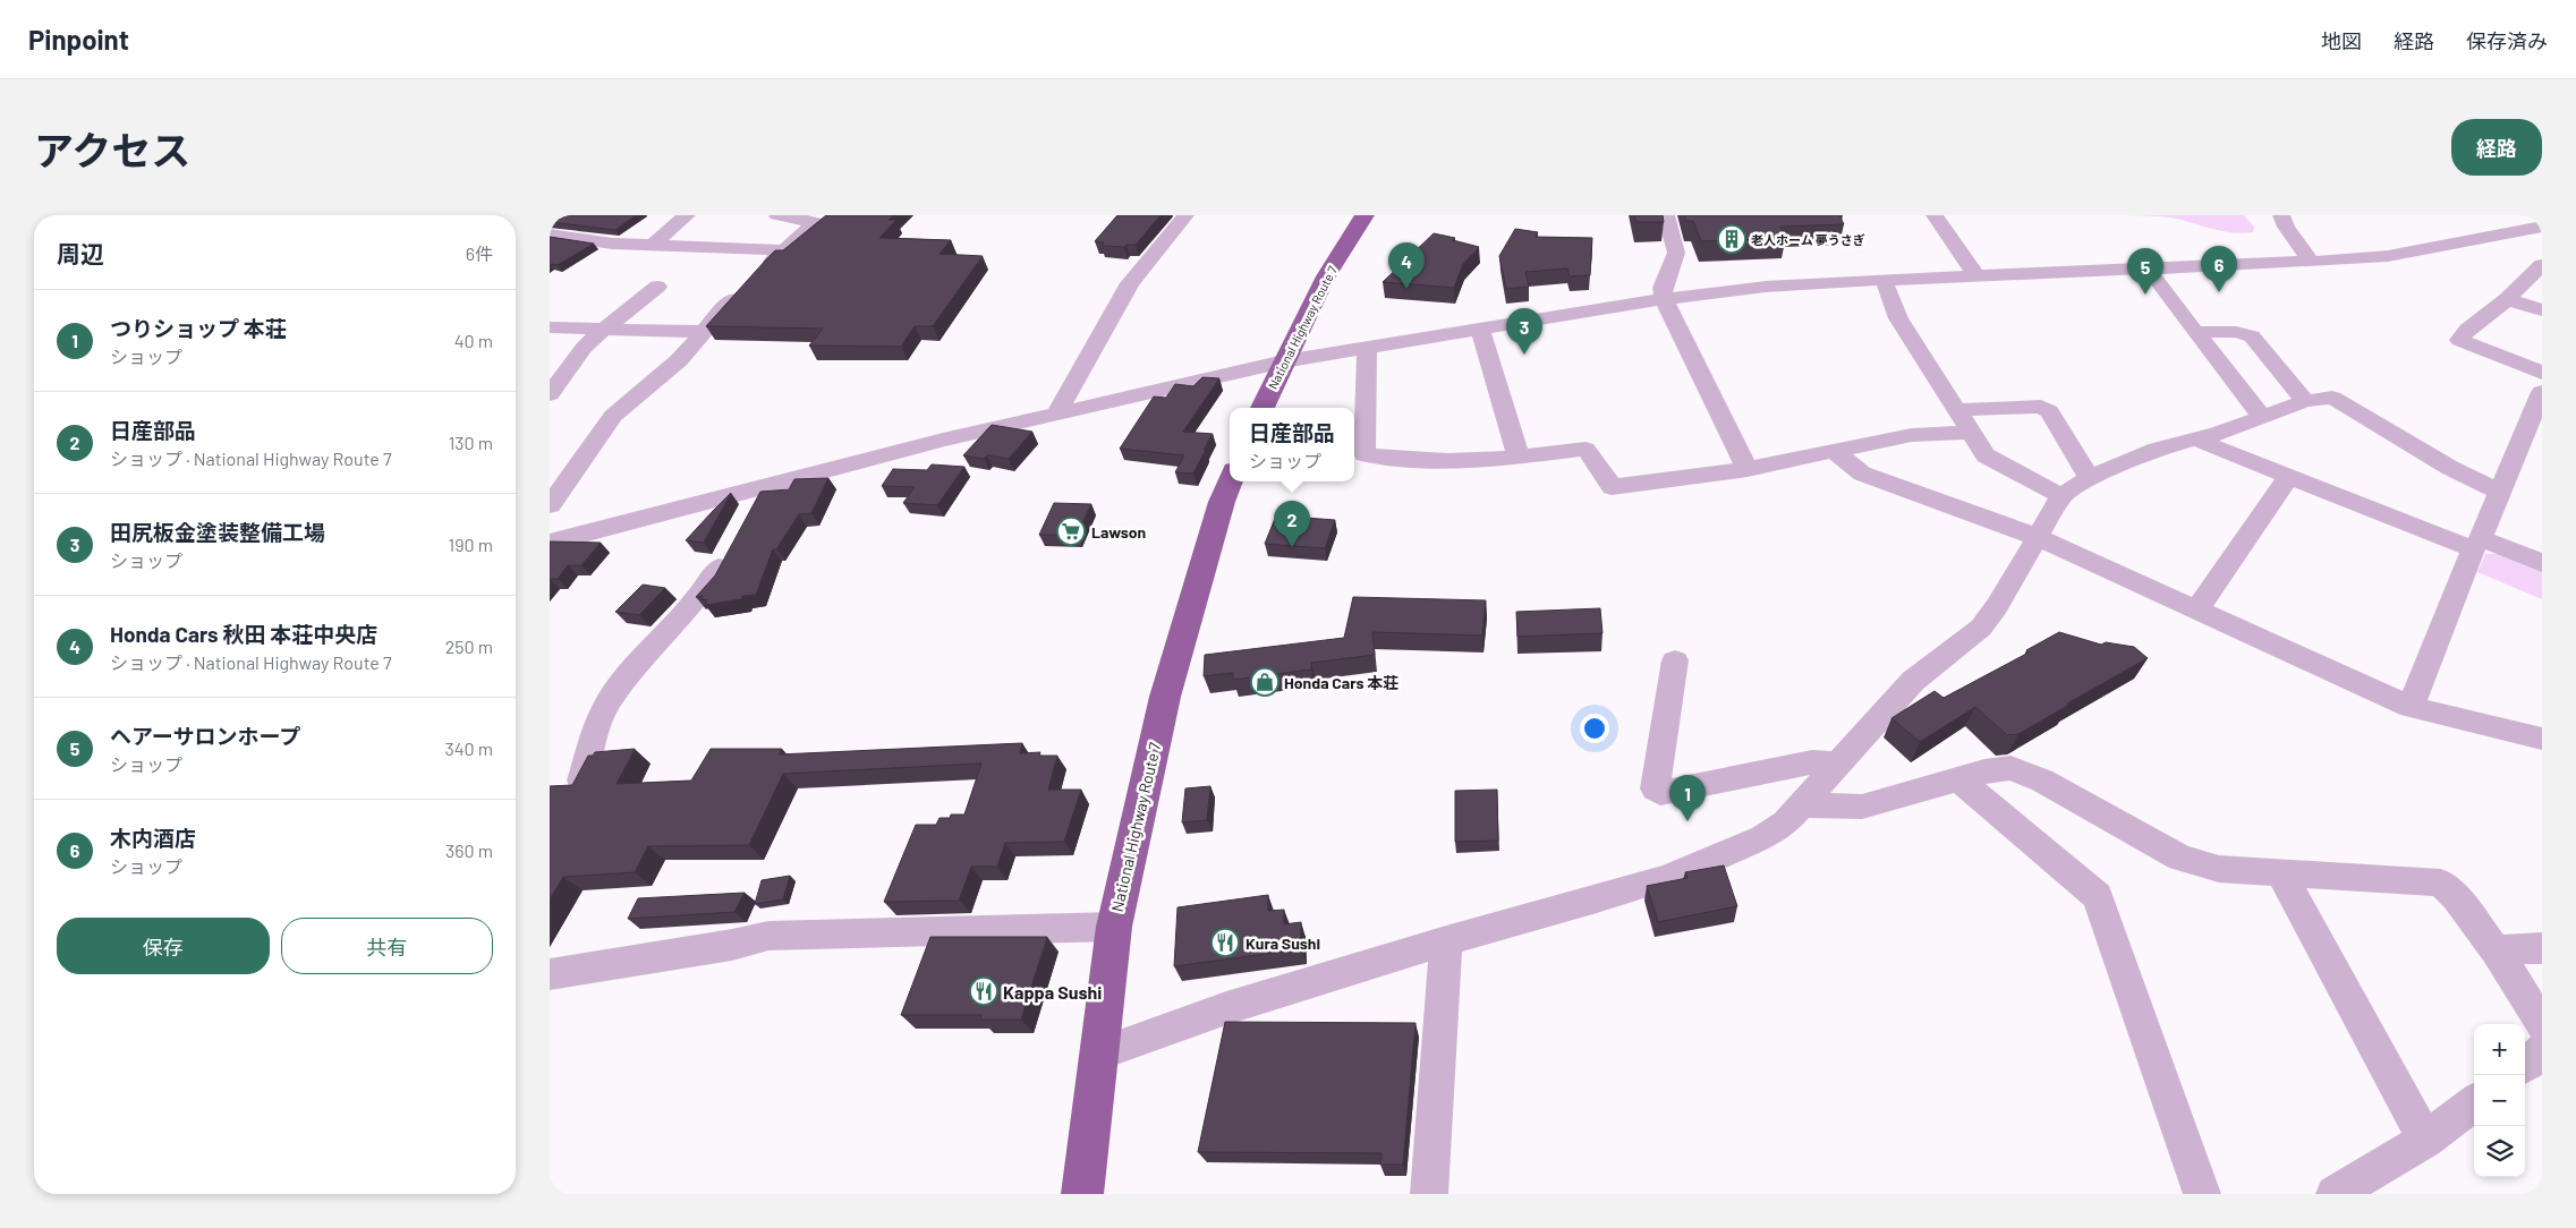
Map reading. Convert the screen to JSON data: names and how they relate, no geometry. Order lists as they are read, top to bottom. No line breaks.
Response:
{"streets":{"highway":["National Highway Route 7"]},"places":{"building":["老人ホーム 夢うさぎ"],"supermarket":["Lawson"],"shop":["Honda Cars 本荘"],"restaurant":["Kura Sushi","Kappa Sushi"]},"page":{"header":"Pinpoint","nav":["地図","経路","保存済み"],"title":"アクセス","buttons":["経路",["保存","共有"]],"heading":["周辺","6件"],"pins":["4","6","5","3","2","1"],"list":[{"mark":"1","name":"つりショップ 本荘","note":"ショップ","value":"40 m"},{"mark":"2","name":"日産部品","note":"ショップ · National Highway Route 7","value":"130 m"},{"mark":"3","name":"田尻板金塗装整備工場","note":"ショップ","value":"190 m"},{"mark":"4","name":"Honda Cars 秋田 本荘中央店","note":"ショップ · National Highway Route 7","value":"250 m"},{"mark":"5","name":"ヘアーサロンホープ","note":"ショップ","value":"340 m"},{"mark":"6","name":"木内酒店","note":"ショップ","value":"360 m"}],"popup":["日産部品","ショップ"],"map_buttons":["+","−"]}}
